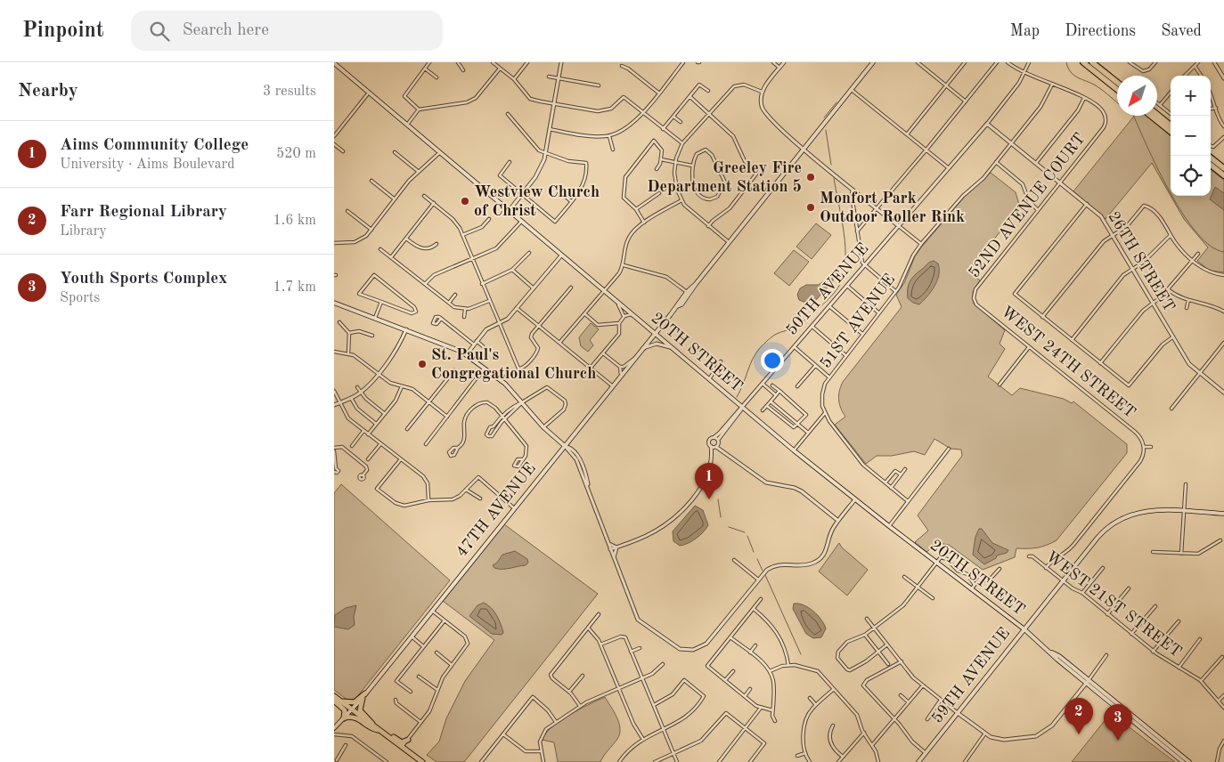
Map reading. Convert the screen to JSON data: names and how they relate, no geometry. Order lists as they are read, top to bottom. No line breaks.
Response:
{"streets":{"main road":["20TH STREET","47TH AVENUE","59TH AVENUE"],"street":["52ND AVENUE COURT","26TH STREET","50TH AVENUE","51ST AVENUE","WEST 24TH STREET","WEST 21ST STREET"]},"crossings":[["52ND AVENUE COURT","26TH STREET"],["52ND AVENUE COURT","WEST 24TH STREET"],["26TH STREET","50TH AVENUE"],["26TH STREET","51ST AVENUE"],["50TH AVENUE","20TH STREET"],["20TH STREET","47TH AVENUE"],["20TH STREET","59TH AVENUE"],["WEST 21ST STREET","59TH AVENUE"]],"places":["Greeley Fire Department Station 5","Westview Church of Christ","Monfort Park Outdoor Roller Rink","St. Paul's Congregational Church"],"north":"bottom left","page":{"header":"Pinpoint","search":"Search here","nav":["Map","Directions","Saved"],"heading":["Nearby","3 results"],"map_buttons":["+","−"],"list":[{"mark":"1","name":"Aims Community College","note":"University · Aims Boulevard","value":"520 m"},{"mark":"2","name":"Farr Regional Library","note":"Library","value":"1.6 km"},{"mark":"3","name":"Youth Sports Complex","note":"Sports","value":"1.7 km"}],"pins":["1","2","3"]}}
